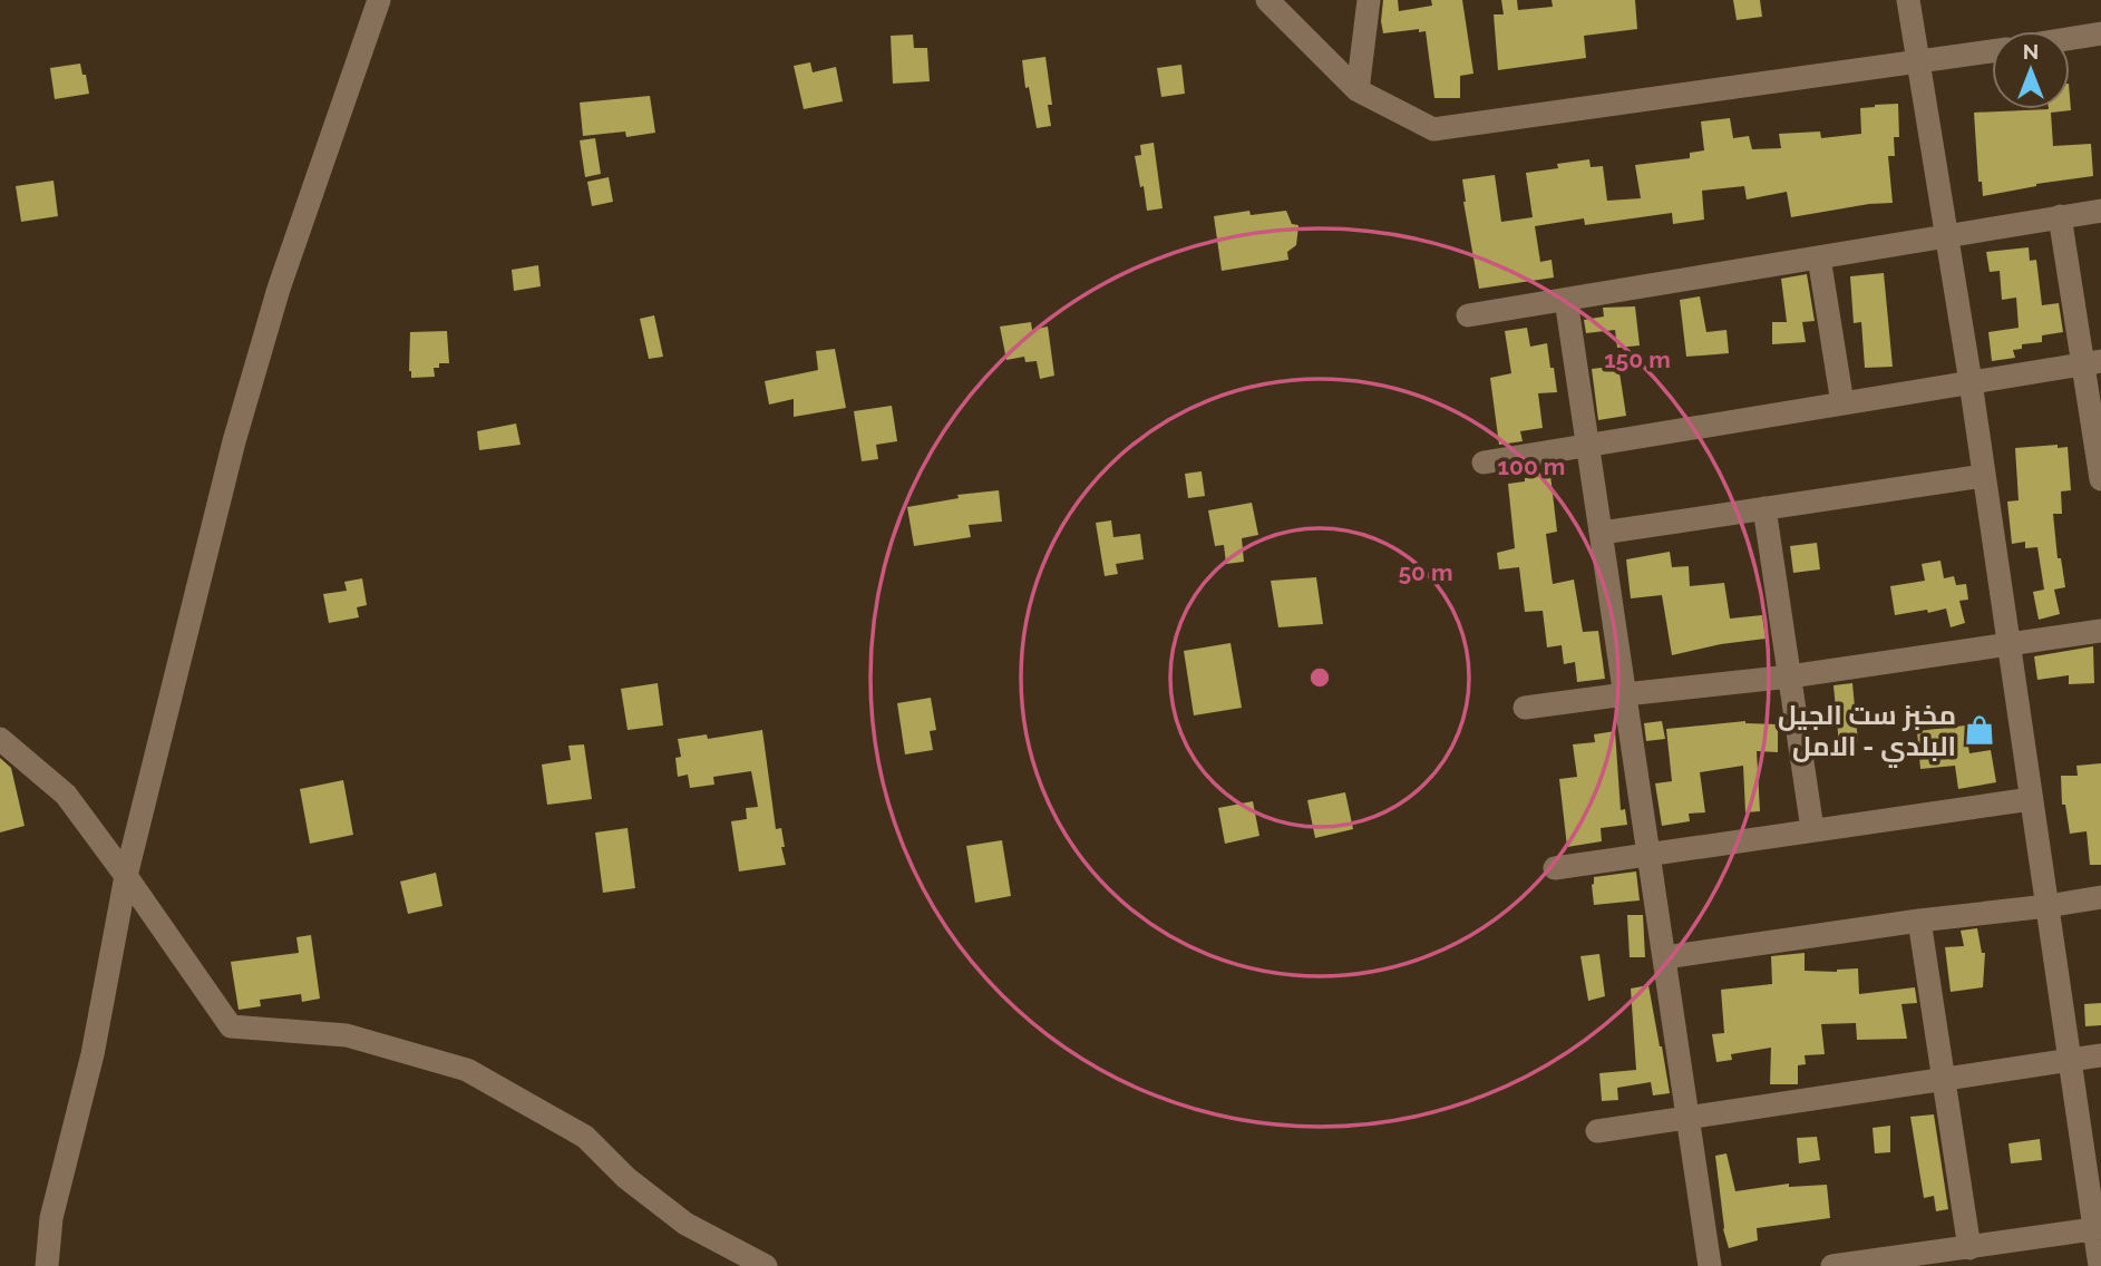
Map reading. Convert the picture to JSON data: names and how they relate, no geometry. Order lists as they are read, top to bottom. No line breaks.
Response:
{"places":{"shop":["مخبز ست الجيل البلدي - الامل"]},"north":"top","rings":["150 m","100 m","50 m"]}
